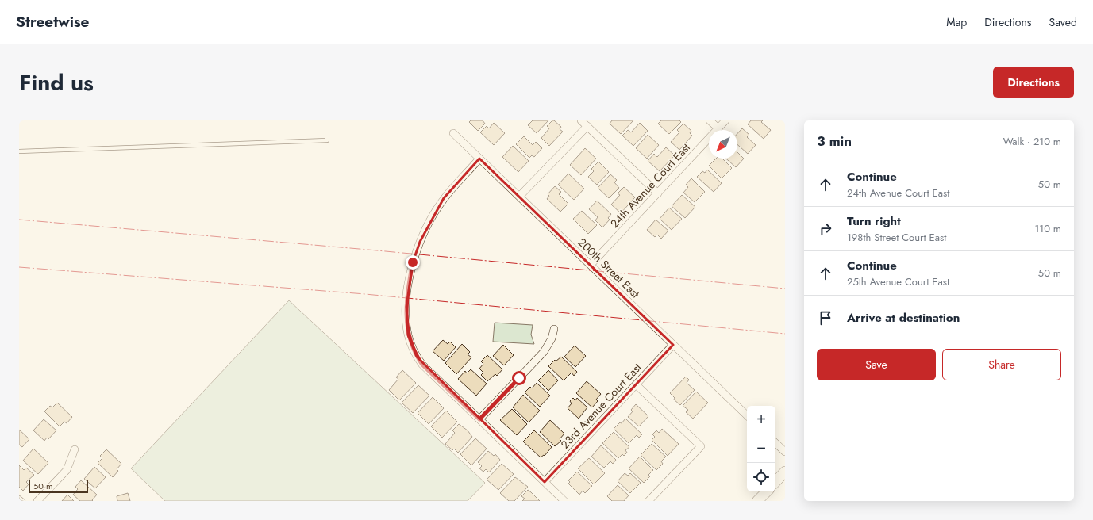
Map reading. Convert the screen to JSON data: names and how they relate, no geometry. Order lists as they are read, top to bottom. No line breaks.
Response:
{"streets":{"street":["24th Avenue Court East","200th Street East","23rd Avenue Court East"]},"crossings":[["24th Avenue Court East","200th Street East"],["200th Street East","23rd Avenue Court East"]],"scale_bar":"50 m","north":"bottom left","page":{"header":"Streetwise","nav":["Map","Directions","Saved"],"title":"Find us","buttons":["Directions",["Save","Share"]],"heading":["3 min","Walk · 210 m"],"list":[["Continue","24th Avenue Court East","50 m"],["Turn right","198th Street Court East","110 m"],["Continue","25th Avenue Court East","50 m"],"Arrive at destination"],"map_buttons":["+","−"],"scale":"50 m"}}
